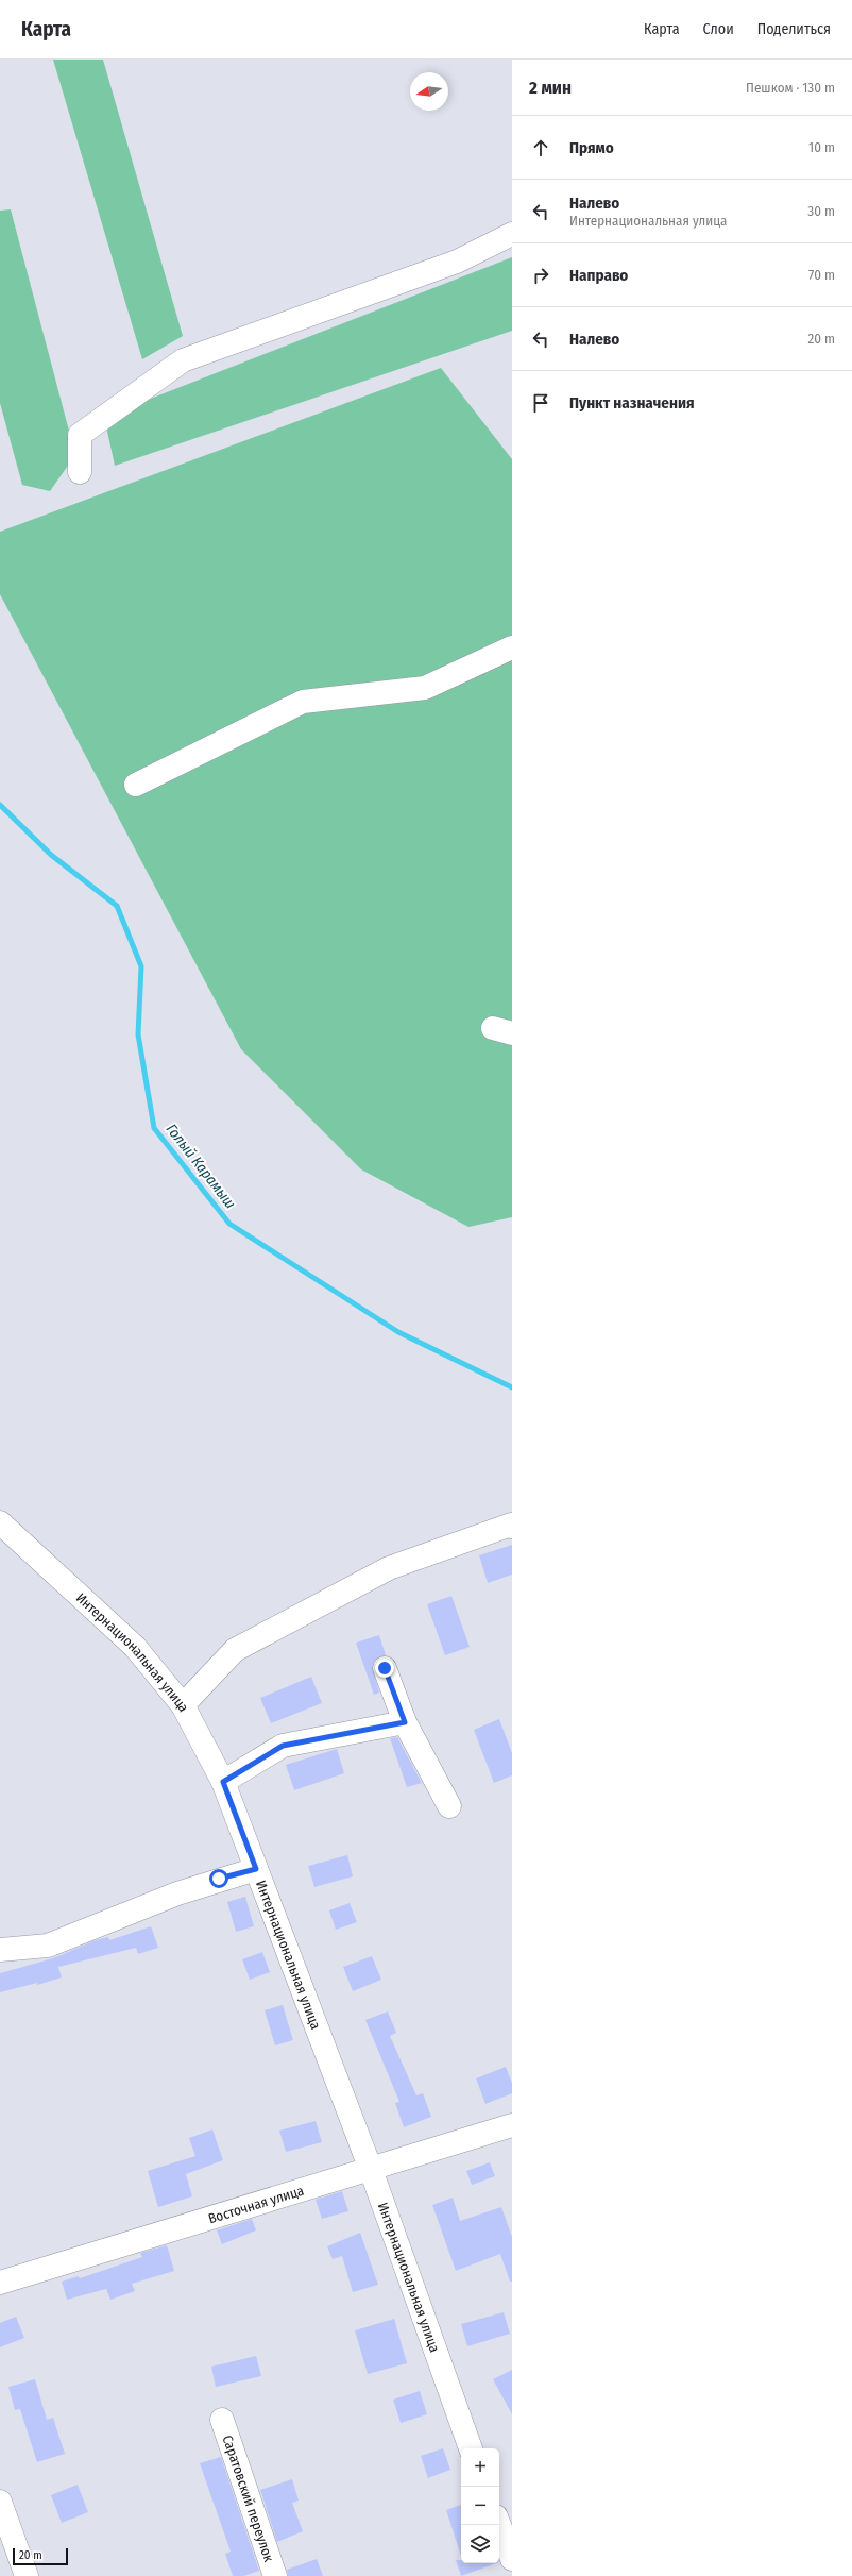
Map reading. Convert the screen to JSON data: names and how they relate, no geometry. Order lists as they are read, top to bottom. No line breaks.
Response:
{"streets":{"street":["Интернациональная улица","Восточная улица","Саратовский переулок"]},"crossings":[["Интернациональная улица","Восточная улица"]],"water":["Голый Карамыш"],"scale_bar":"20 m","north":"left","page":{"header":"Карта","nav":["Карта","Слои","Поделиться"],"heading":["2 мин","Пешком · 130 m"],"list":[["Прямо","10 m"],["Налево","Интернациональная улица","30 m"],["Направо","70 m"],["Налево","20 m"],"Пункт назначения"],"map_buttons":["+","−"],"scale":"20 m"}}
